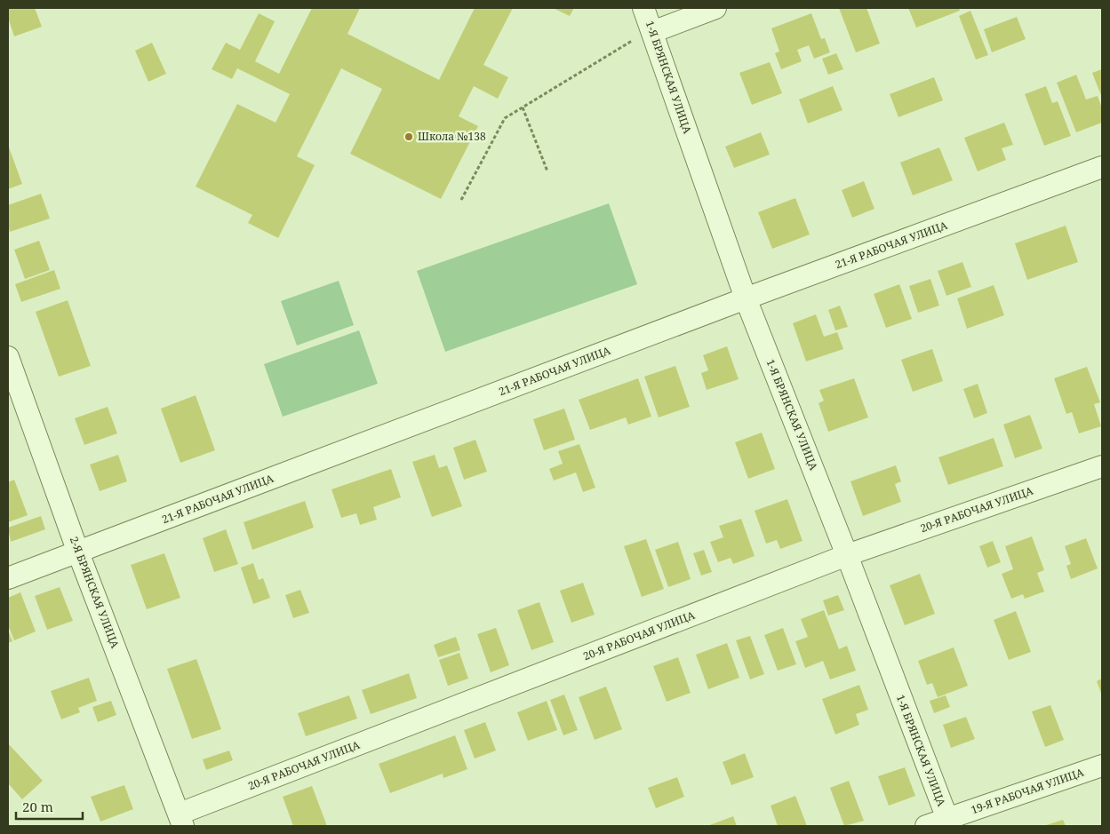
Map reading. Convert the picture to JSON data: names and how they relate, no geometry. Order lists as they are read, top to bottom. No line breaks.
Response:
{"streets":{"street":["1-Я БРЯНСКАЯ УЛИЦА","21-Я РАБОЧАЯ УЛИЦА","20-Я РАБОЧАЯ УЛИЦА","2-Я БРЯНСКАЯ УЛИЦА","19-Я РАБОЧАЯ УЛИЦА"]},"crossings":[["1-Я БРЯНСКАЯ УЛИЦА","21-Я РАБОЧАЯ УЛИЦА"],["1-Я БРЯНСКАЯ УЛИЦА","20-Я РАБОЧАЯ УЛИЦА"],["1-Я БРЯНСКАЯ УЛИЦА","19-Я РАБОЧАЯ УЛИЦА"],["21-Я РАБОЧАЯ УЛИЦА","2-Я БРЯНСКАЯ УЛИЦА"],["20-Я РАБОЧАЯ УЛИЦА","2-Я БРЯНСКАЯ УЛИЦА"]],"places":["Школа №138"],"scale_bar":"20 m"}
